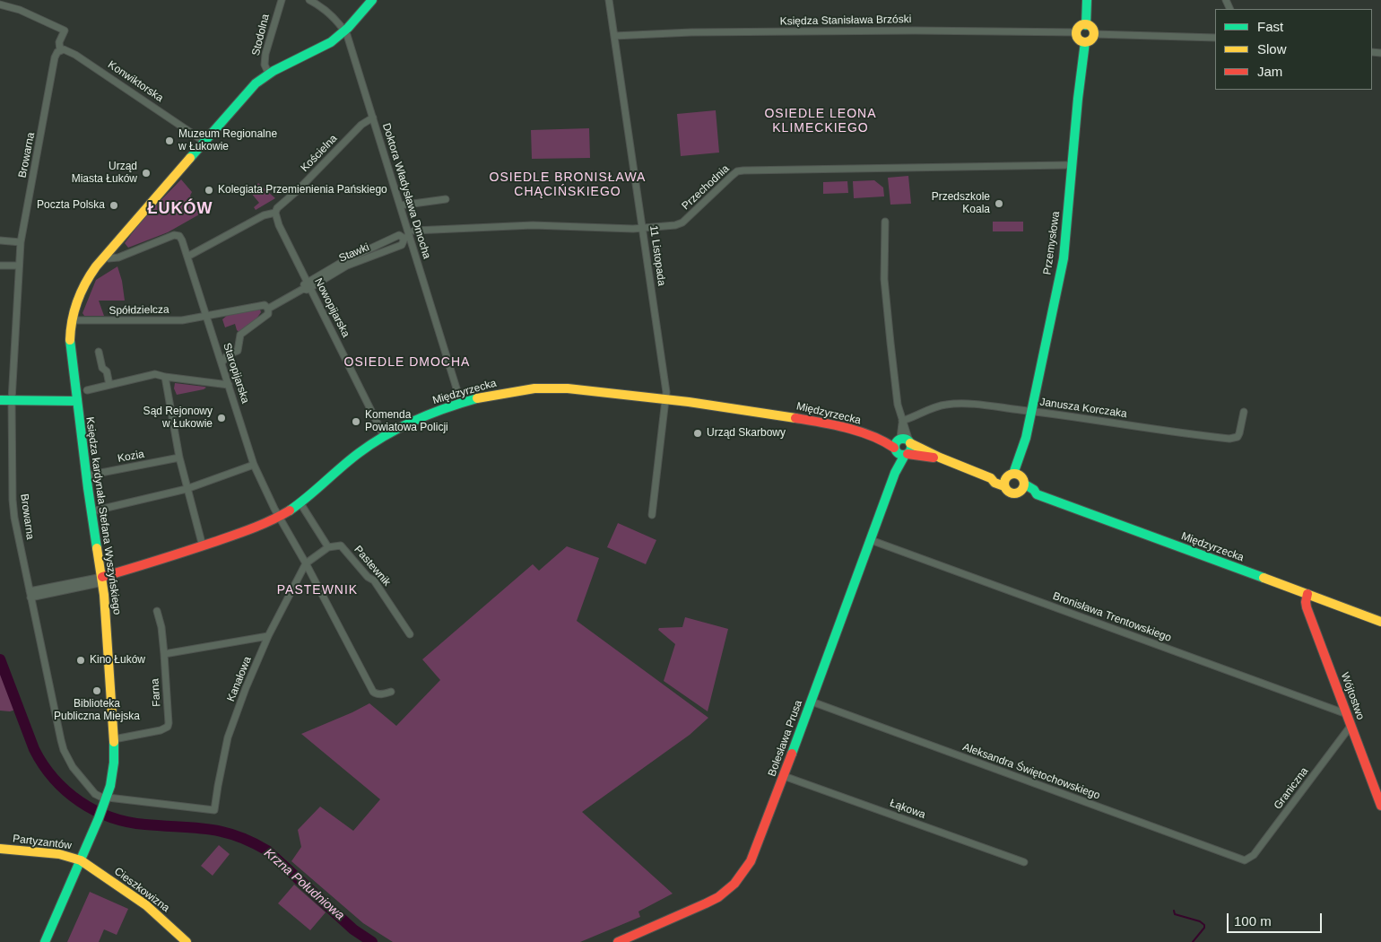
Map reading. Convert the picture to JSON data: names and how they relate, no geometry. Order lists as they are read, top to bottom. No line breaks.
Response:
{"streets":{"main road":["Przemysłowa","Międzyrzecka","Księdza kardynała Stefana Wyszyńskiego","Wójtostwo","Bolesława Prusa","Partyzantów","Cieszkowizna"],"street":["Księdza Stanisława Brzóski","Stodolna","Konwiktorska","Kościelna","Browarna","Przechodnia","Doktora Władysława Dmocha","Stawki","11 Listopada","Nowopijarska","Spółdzielcza","Staropijarska","Janusza Korczaka","Kozia","Pastewnik","Bronisława Trentowskiego","Kanałowa","Farna","Aleksandra Świętochowskiego","Graniczna","Łąkowa"]},"crossings":[["Księdza Stanisława Brzóski","Przemysłowa"],["Księdza Stanisława Brzóski","11 Listopada"],["Stodolna","Księdza kardynała Stefana Wyszyńskiego"],["Konwiktorska","Browarna"],["Konwiktorska","Księdza kardynała Stefana Wyszyńskiego"],["Kościelna","Doktora Władysława Dmocha"],["Kościelna","Nowopijarska"],["Kościelna","Staropijarska"],["Browarna","Księdza kardynała Stefana Wyszyńskiego"],["Browarna","Kanałowa"],["Przechodnia","Doktora Władysława Dmocha"],["Przechodnia","Stawki"],["Przechodnia","11 Listopada"],["Doktora Władysława Dmocha","Stawki"],["Doktora Władysława Dmocha","Międzyrzecka"],["Doktora Władysława Dmocha","Księdza kardynała Stefana Wyszyńskiego"],["Przemysłowa","Międzyrzecka"],["Przemysłowa","Janusza Korczaka"],["Stawki","Nowopijarska"],["11 Listopada","Międzyrzecka"],["Nowopijarska","Międzyrzecka"],["Spółdzielcza","Staropijarska"],["Spółdzielcza","Księdza kardynała Stefana Wyszyńskiego"],["Staropijarska","Międzyrzecka"],["Staropijarska","Księdza kardynała Stefana Wyszyńskiego"],["Międzyrzecka","Księdza kardynała Stefana Wyszyńskiego"],["Międzyrzecka","Wójtostwo"],["Międzyrzecka","Bolesława Prusa"],["Kozia","Księdza kardynała Stefana Wyszyńskiego"],["Księdza kardynała Stefana Wyszyńskiego","Kanałowa"],["Księdza kardynała Stefana Wyszyńskiego","Farna"],["Księdza kardynała Stefana Wyszyńskiego","Partyzantów"],["Księdza kardynała Stefana Wyszyńskiego","Cieszkowizna"],["Bronisława Trentowskiego","Wójtostwo"],["Bronisława Trentowskiego","Bolesława Prusa"],["Wójtostwo","Graniczna"],["Bolesława Prusa","Aleksandra Świętochowskiego"],["Bolesława Prusa","Łąkowa"],["Aleksandra Świętochowskiego","Graniczna"],["Partyzantów","Cieszkowizna"]],"districts":["OSIEDLE LEONA KLIMECKIEGO","OSIEDLE BRONISŁAWA CHĄCIŃSKIEGO","ŁUKÓW","OSIEDLE DMOCHA","PASTEWNIK"],"water":["Krzna Południowa"],"places":["Muzeum Regionalne w Łukowie","Urząd Miasta Łuków","Kolegiata Przemienienia Pańskiego","Przedszkole Koala","Poczta Polska","Sąd Rejonowy w Łukowie","Komenda Powiatowa Policji","Urząd Skarbowy","Kino Łuków","Biblioteka Publiczna Miejska"],"legend":["Fast","Slow","Jam"],"scale_bar":"100 m"}
